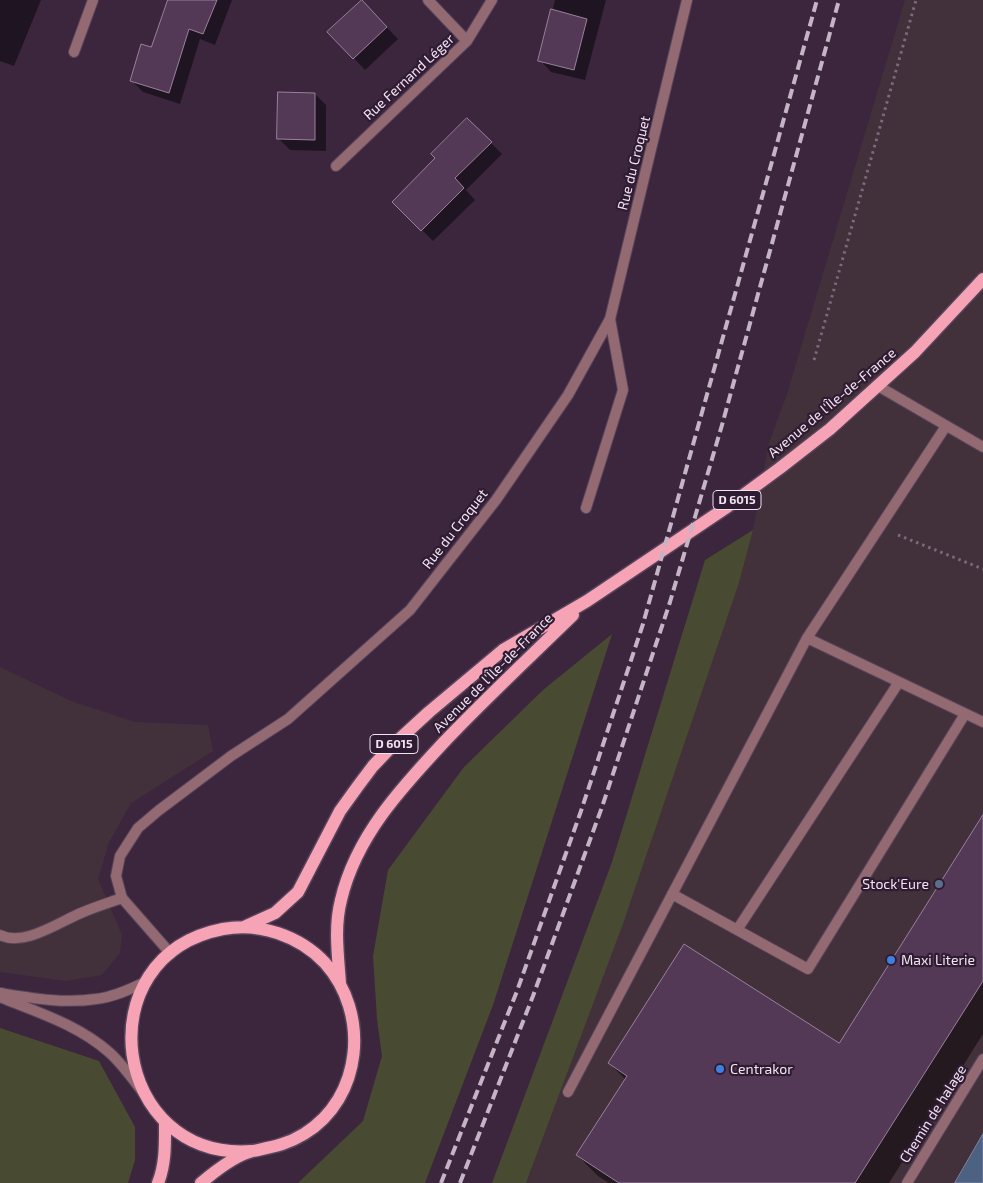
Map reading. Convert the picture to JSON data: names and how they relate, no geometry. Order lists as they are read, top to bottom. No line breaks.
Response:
{"streets":{"main road":["Avenue de l'Île-de-France","D 6015"],"street":["Rue Fernand Léger","Rue du Croquet","Chemin de halage"]},"places":["Stock'Eure","Maxi Literie","Centrakor"]}
